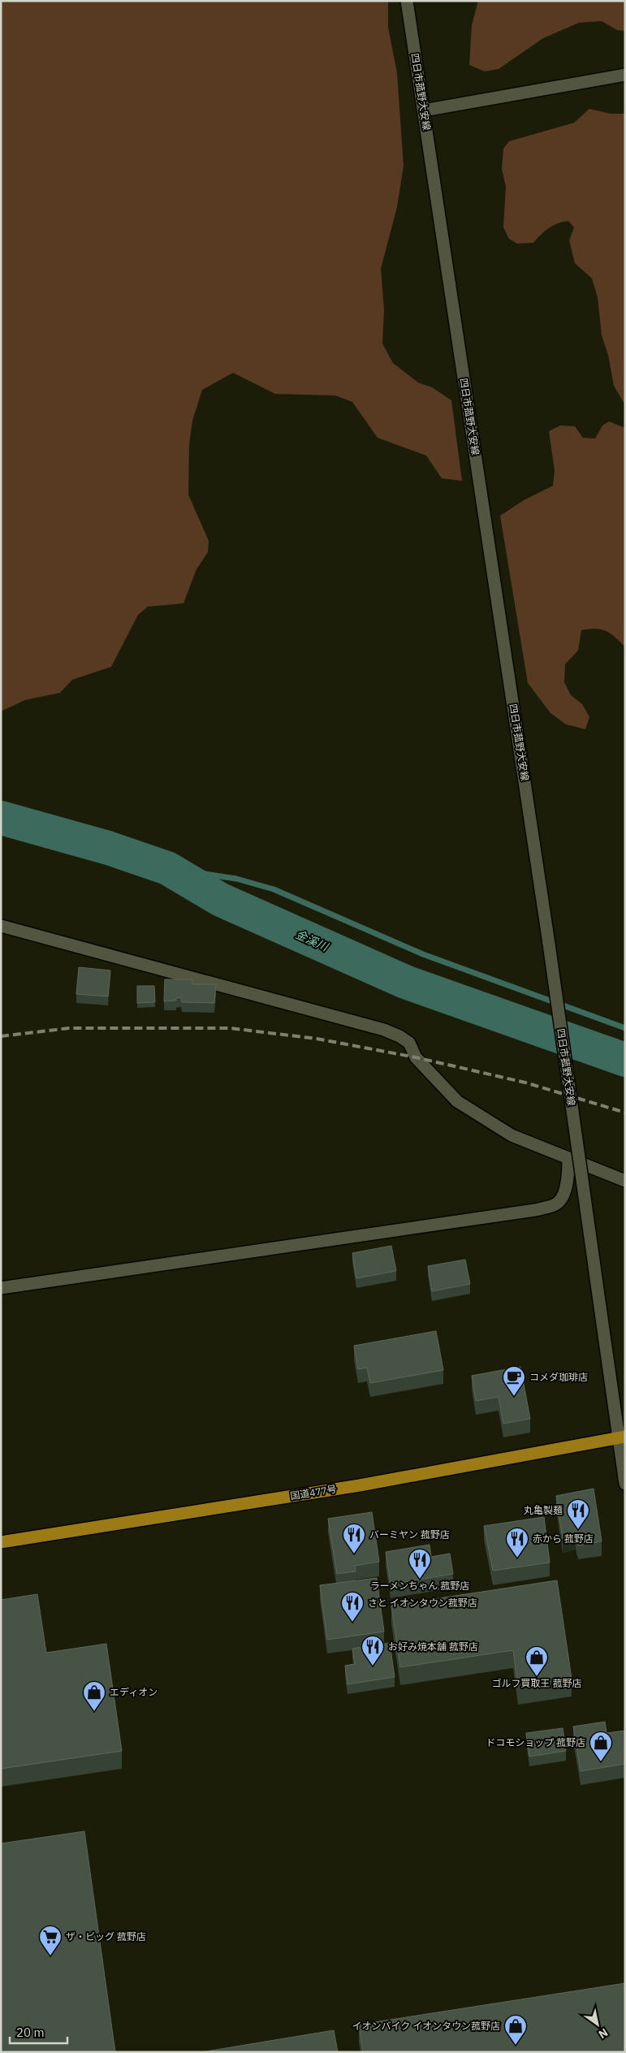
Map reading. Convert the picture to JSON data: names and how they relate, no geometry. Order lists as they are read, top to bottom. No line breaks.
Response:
{"streets":{"highway":["国道477号"],"main road":["四日市菰野大安線"]},"crossings":[["四日市菰野大安線","国道477号"]],"water":["金溪川"],"places":{"cafe":["コメダ珈琲店"],"restaurant":["丸亀製麺","バーミヤン 菰野店","赤から 菰野店","ラーメンちゃん 菰野店","さと イオンタウン菰野店","お好み焼本舗 菰野店"],"shop":["ゴルフ買取王 菰野店","エディオン","ドコモショップ 菰野店","イオンバイク イオンタウン菰野店"],"supermarket":["ザ・ビッグ 菰野店"]},"scale_bar":"20 m","north":"bottom right"}
